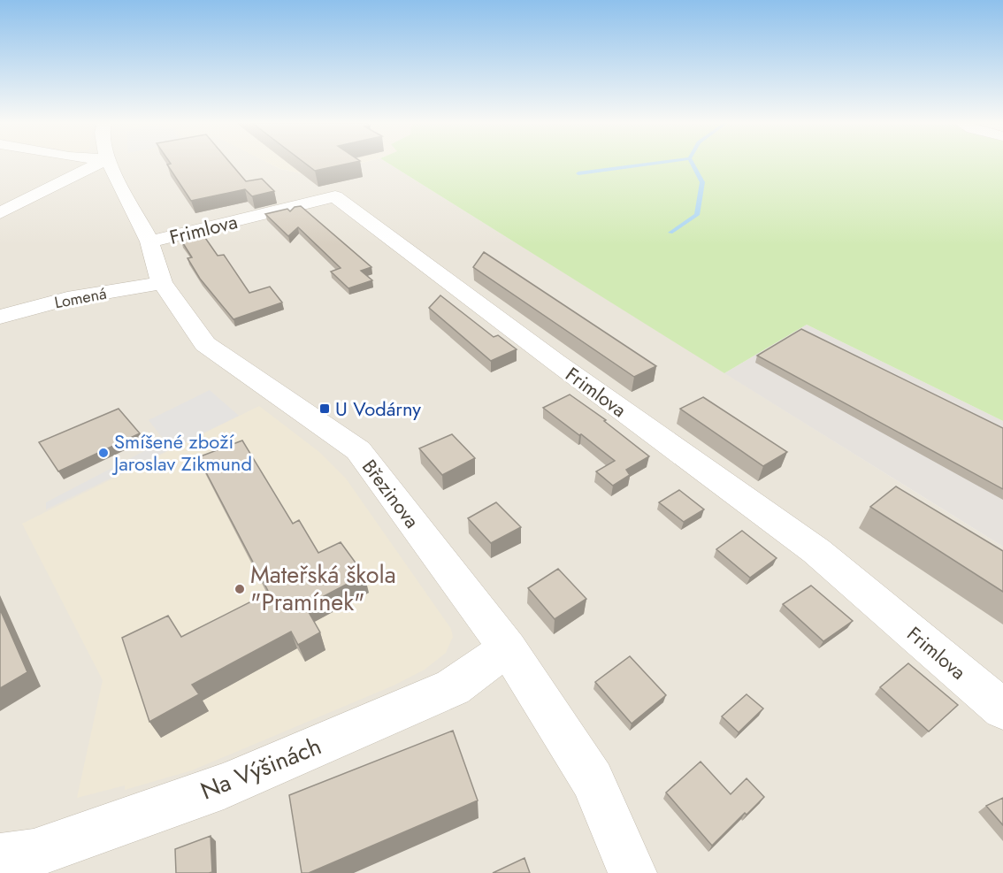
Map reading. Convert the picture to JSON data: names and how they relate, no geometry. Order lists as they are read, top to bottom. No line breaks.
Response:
{"streets":{"street":["Frimlova","Lomená","Březinova","Na Výšinách"]},"crossings":[["Frimlova","Březinova"],["Lomená","Březinova"],["Březinova","Na Výšinách"]],"places":{"transit":["U Vodárny"],"other":["Smíšené zboží Jaroslav Zikmund","Mateřská škola \"Pramínek\""]}}
